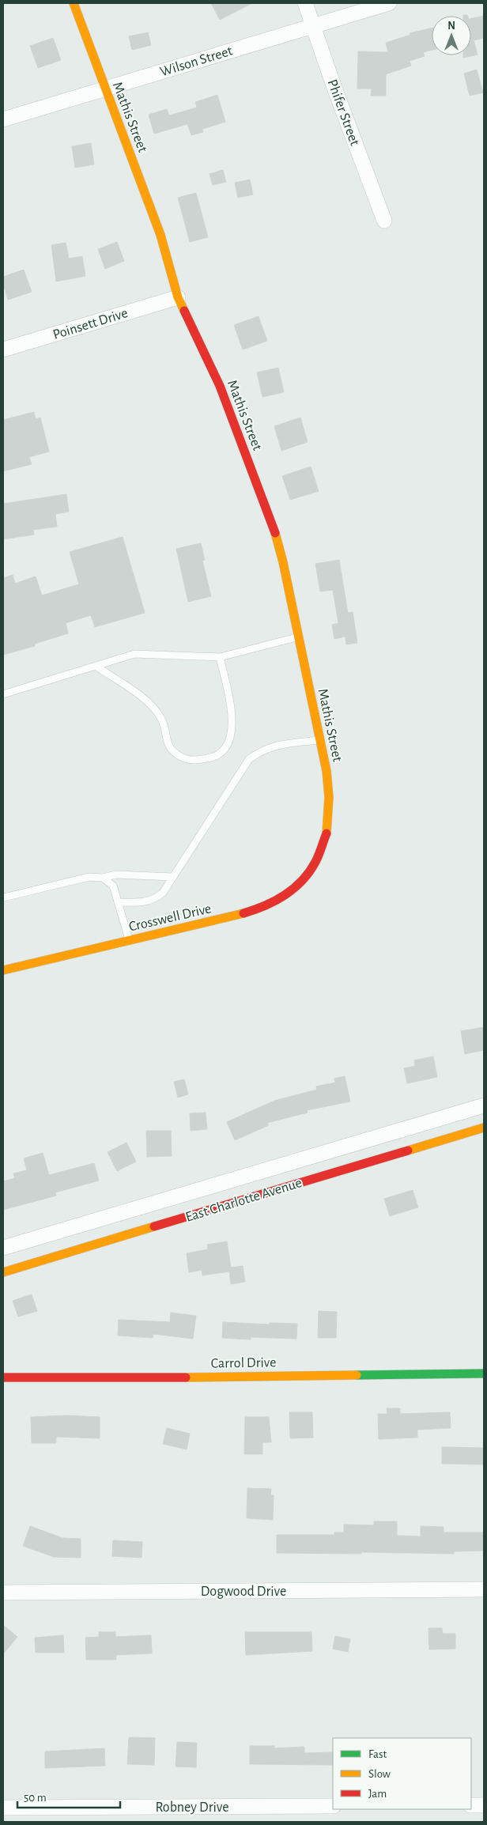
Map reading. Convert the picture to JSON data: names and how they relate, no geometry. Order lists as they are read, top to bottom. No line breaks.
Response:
{"streets":{"street":["Wilson Street","Phifer Street","Mathis Street","Poinsett Drive","Crosswell Drive","East Charlotte Avenue","Carrol Drive","Dogwood Drive","Robney Drive"]},"crossings":[["Wilson Street","Phifer Street"],["Wilson Street","Mathis Street"],["Mathis Street","Poinsett Drive"],["Mathis Street","Crosswell Drive"]],"legend":["Fast","Slow","Jam"],"scale_bar":"50 m","north":"top"}
